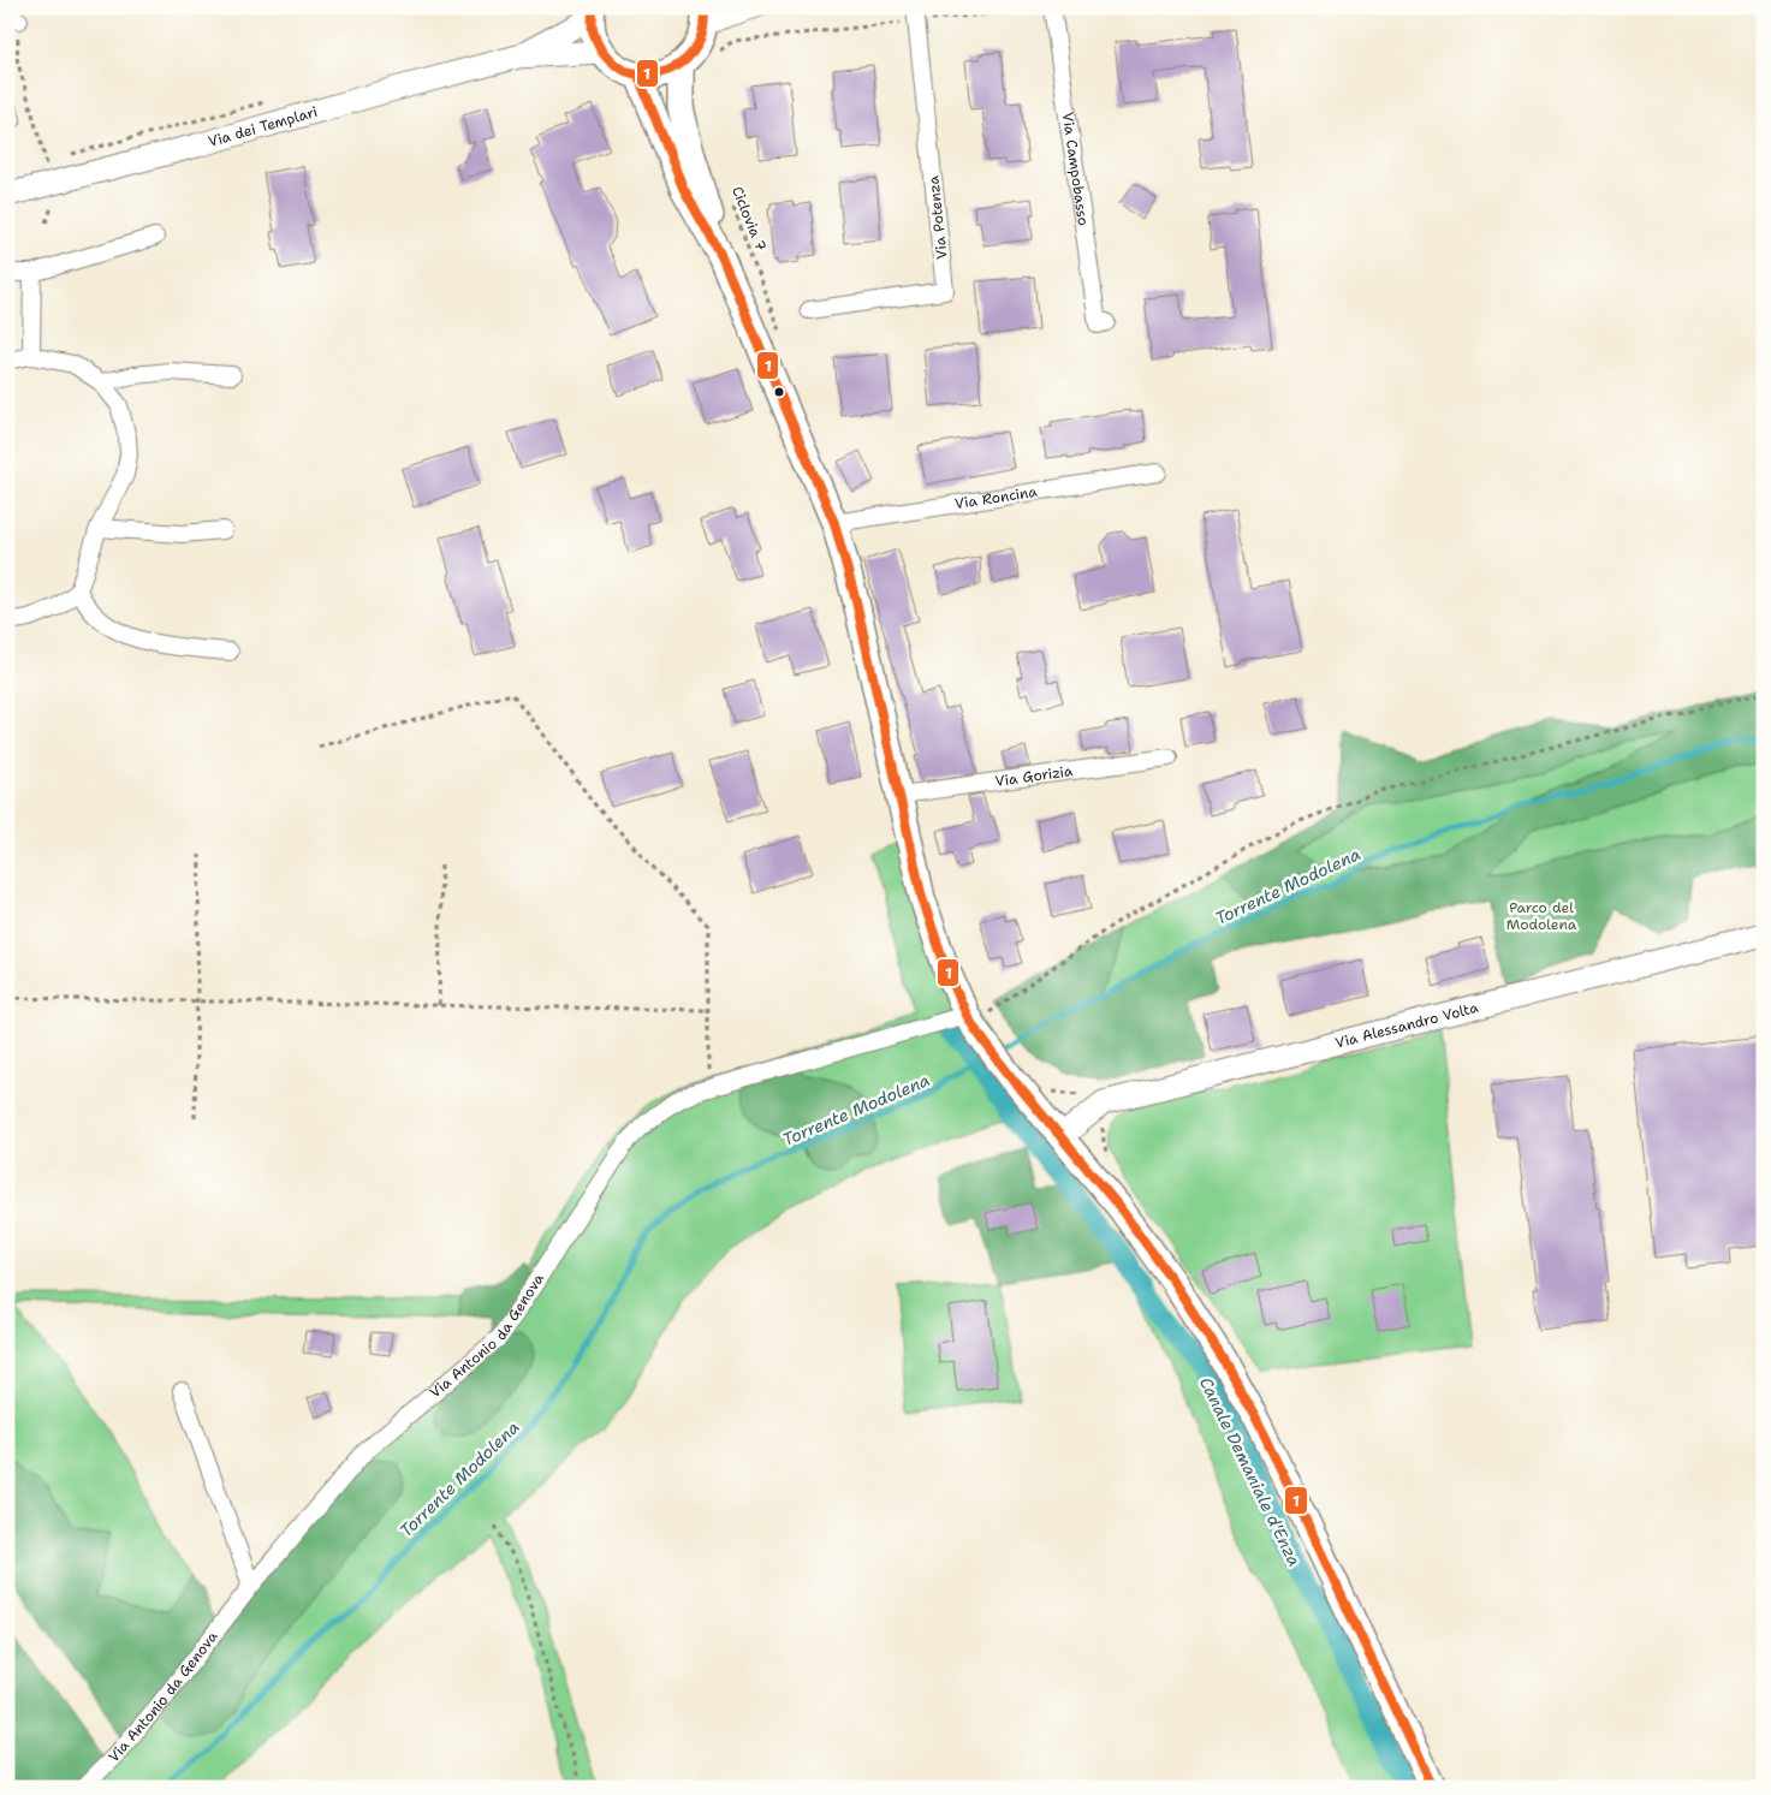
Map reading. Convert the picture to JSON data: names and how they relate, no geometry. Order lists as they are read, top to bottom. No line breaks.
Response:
{"streets":{"street":["Via dei Templari","Via Campobasso","Via Potenza","Via Roncina","Via Gorizia","Via Alessandro Volta","Via Antonio da Genova"],"path":["Ciclovia 7"]},"water":["Torrente Modolena","Canale Demaniale d'Enza"],"parks":["Parco del Modolena"],"lines":["transit line 1"]}
